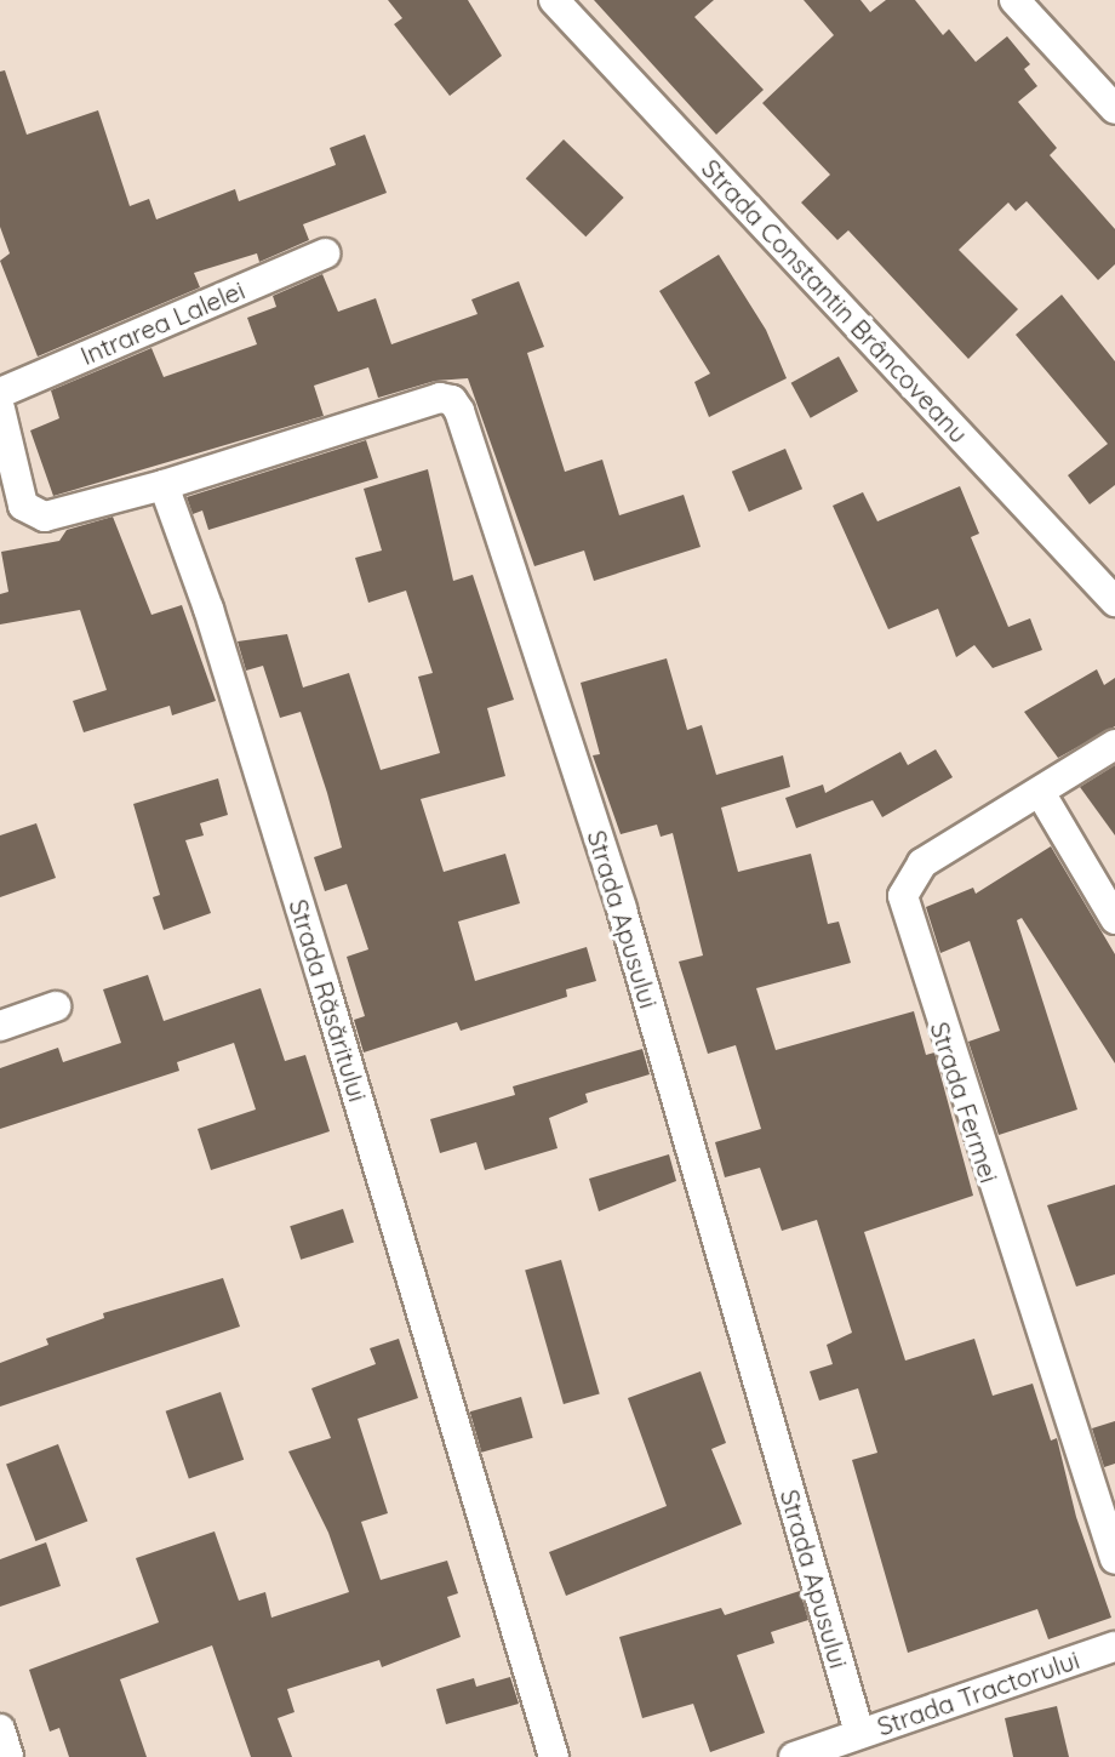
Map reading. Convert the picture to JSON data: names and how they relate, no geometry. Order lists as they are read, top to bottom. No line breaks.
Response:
{"streets":{"street":["Strada Constantin Brâncoveanu","Intrarea Lalelei","Strada Apusului","Strada Răsăritului","Strada Fermei","Strada Tractorului"]},"crossings":[["Strada Apusului","Strada Răsăritului"],["Strada Apusului","Strada Tractorului"]]}
